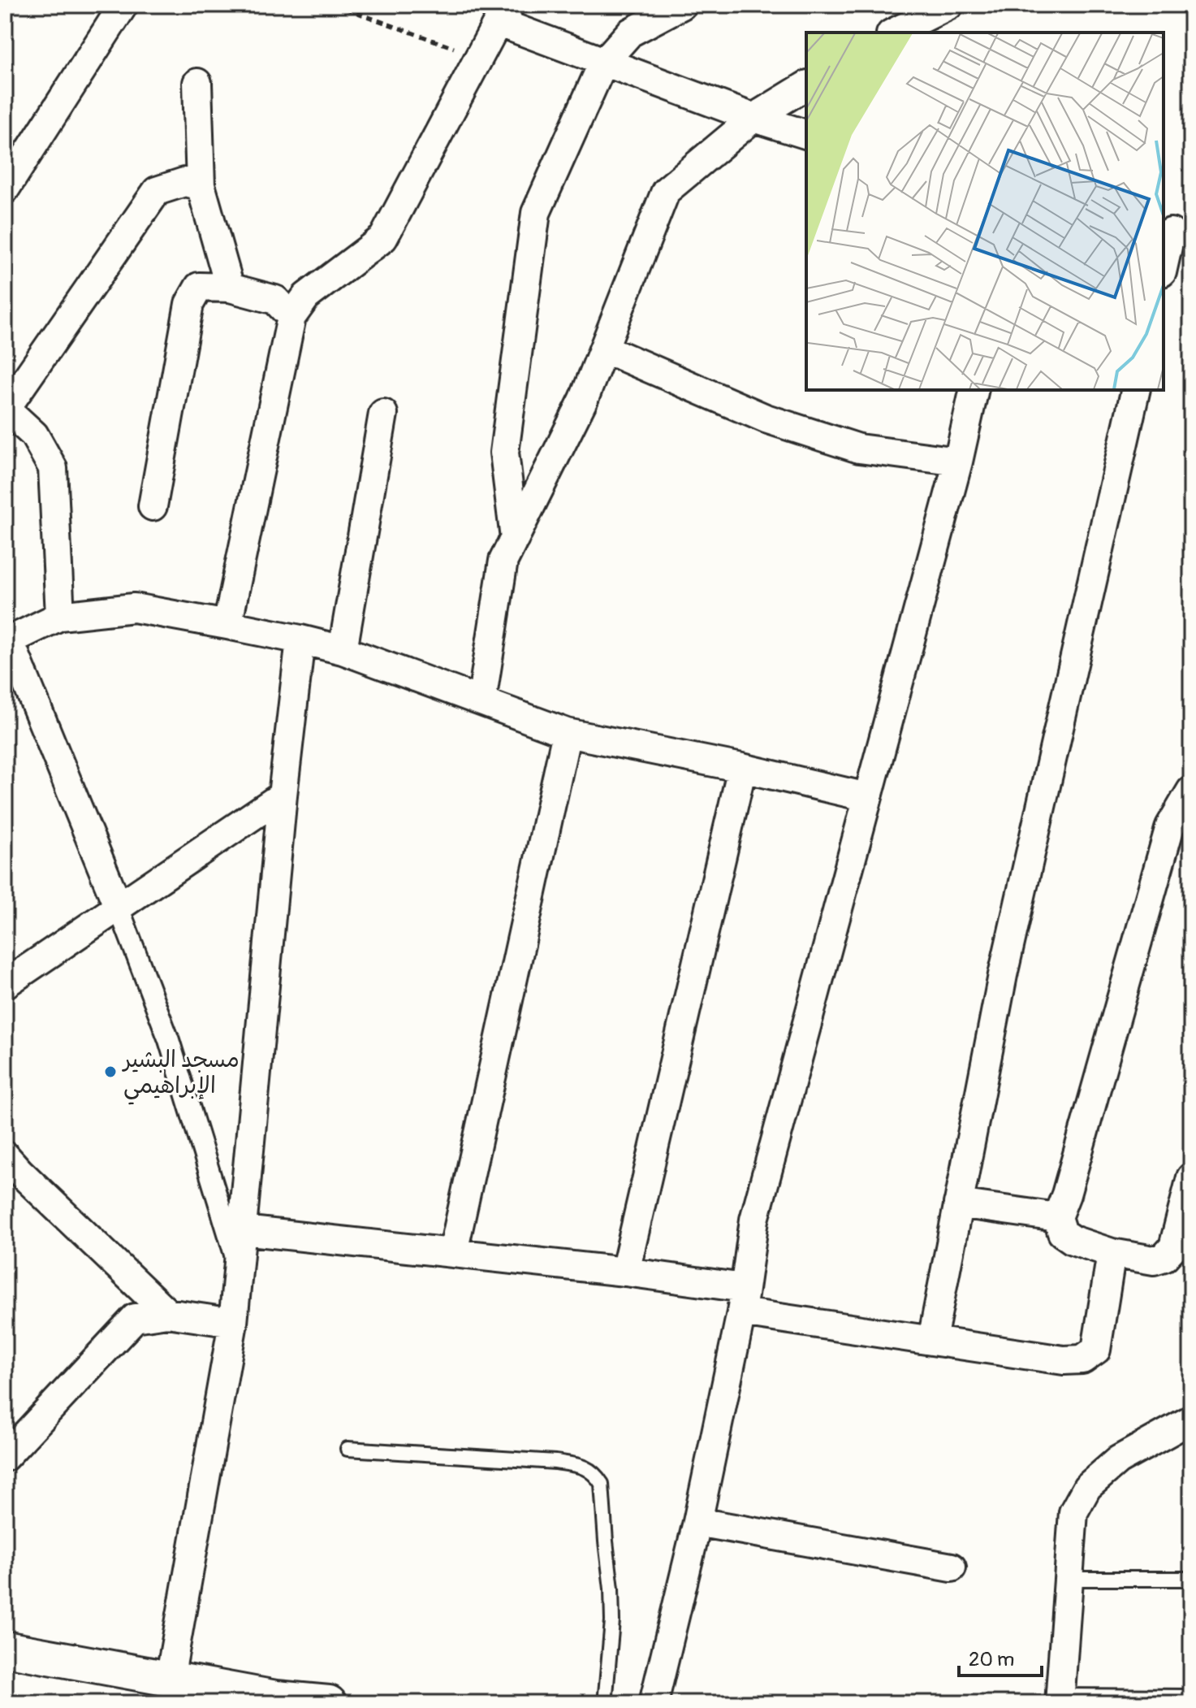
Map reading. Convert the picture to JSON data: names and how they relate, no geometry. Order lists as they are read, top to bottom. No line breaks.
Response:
{"places":["مسجد البشير الإبراهيمي"],"scale_bar":"20 m"}
